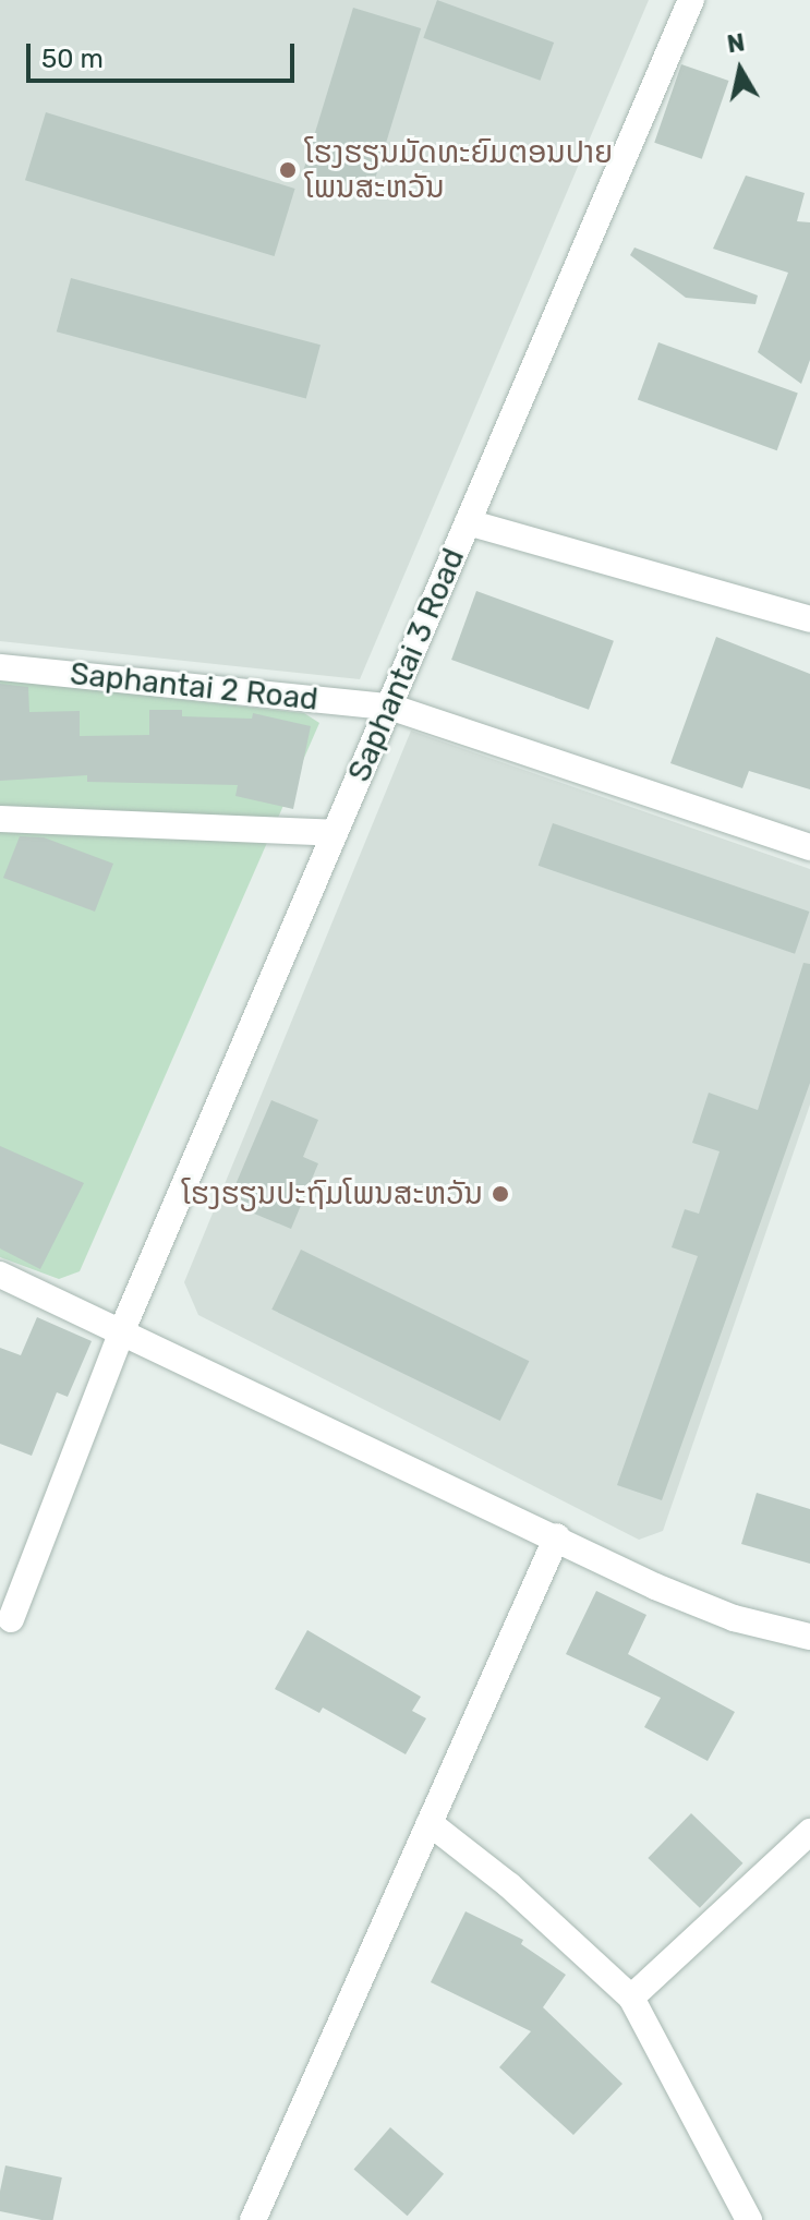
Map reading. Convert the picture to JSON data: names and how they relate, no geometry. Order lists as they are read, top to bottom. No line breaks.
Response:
{"streets":{"street":["Saphantai 3 Road","Saphantai 2 Road"]},"crossings":[["Saphantai 3 Road","Saphantai 2 Road"]],"places":["ໂຮງຮຽນມັດທະຍົມຕອນປາຍ ໂພນສະຫວັນ","ໂຮງຮຽນປະຖົມໂພນສະຫວັນ"],"scale_bar":"50 m","north":"top"}
